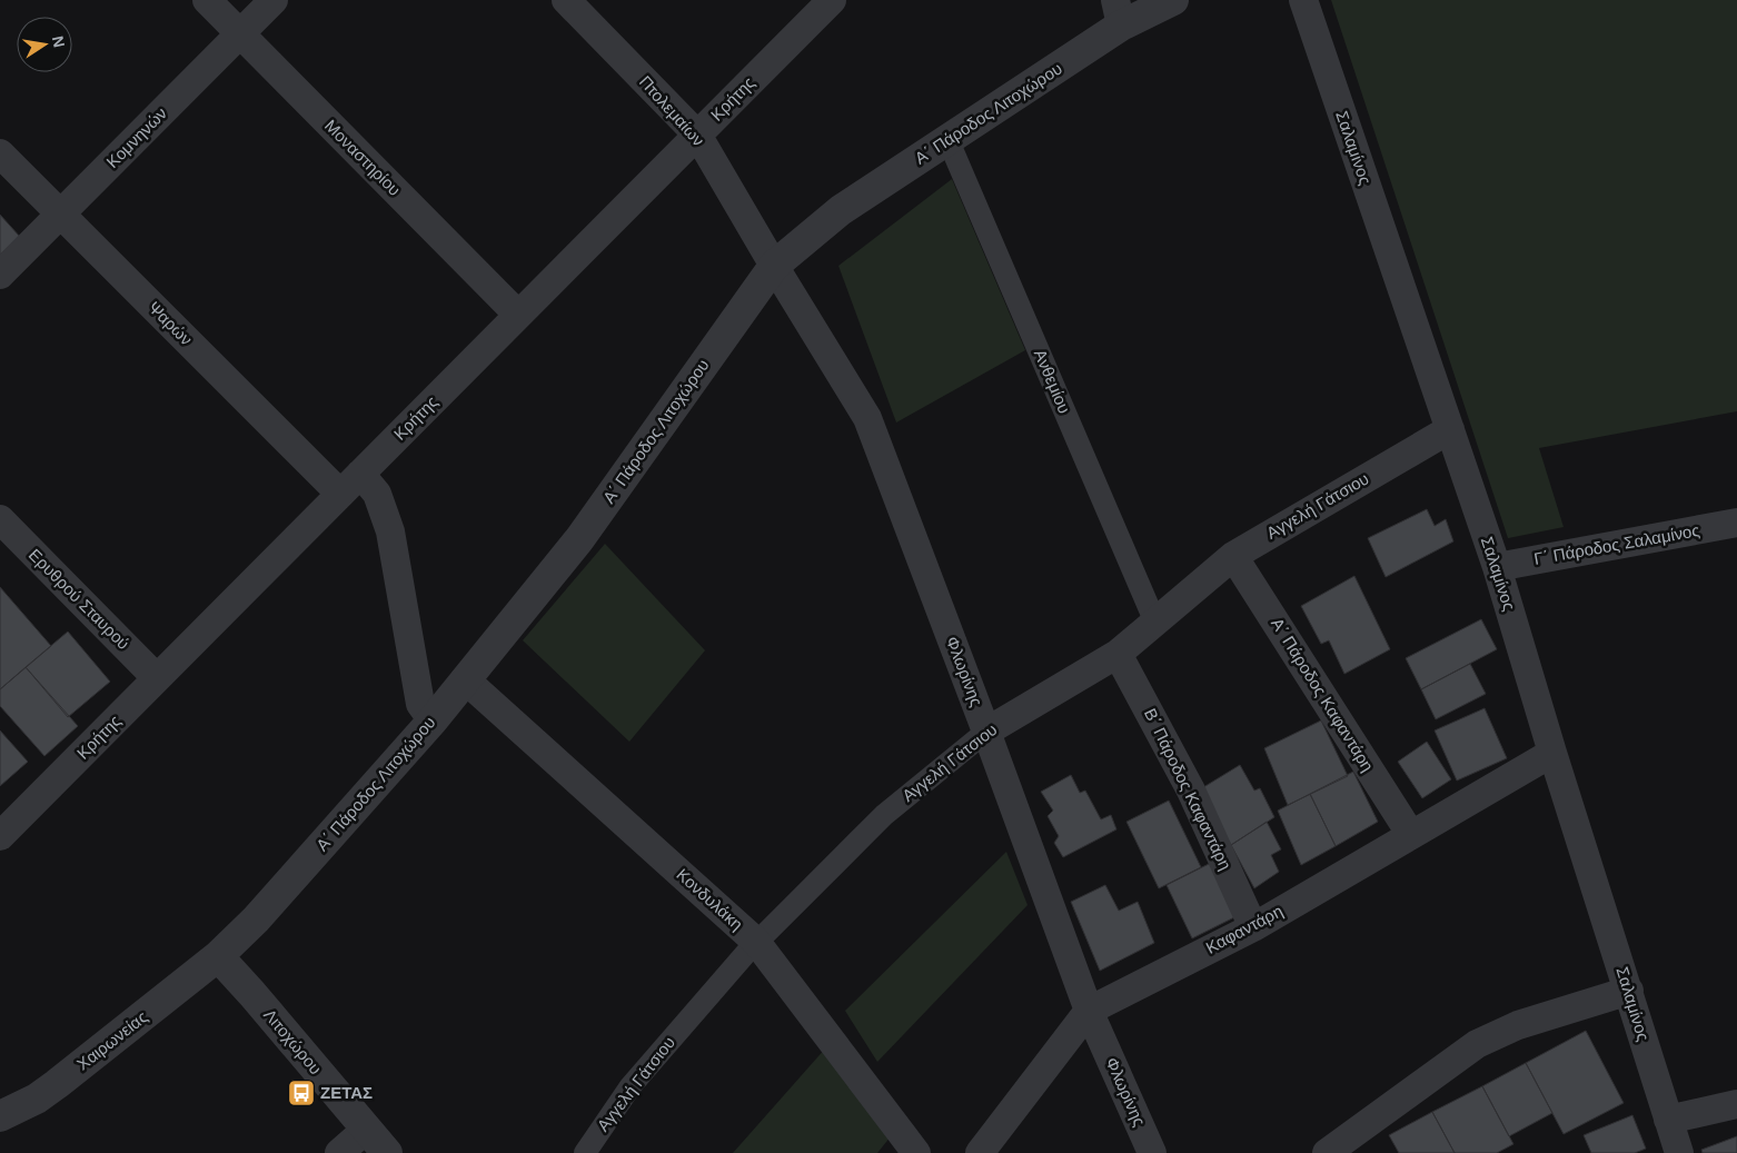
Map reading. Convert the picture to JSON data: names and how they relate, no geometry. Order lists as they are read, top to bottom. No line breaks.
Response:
{"streets":{"street":["Κρήτης","Πτολεμαίων","Α΄ Πάροδος Λιτοχώρου","Κομνηνών","Σαλαμίνος","Μοναστηρίου","Ψαρών","Ανθεμίου","Αγγελή Γάτσιου","Γ΄ Πάροδος Σαλαμίνος","Ερυθρού Σταυρού","Φλωρίνης","Α΄ Πάροδος Καφαντάρη","Β΄ Πάροδος Καφαντάρη","Κονδυλάκη","Καφαντάρη","Χαιρωνείας","Λιτοχώρου"]},"crossings":[["Κρήτης","Πτολεμαίων"],["Κρήτης","Μοναστηρίου"],["Κρήτης","Ψαρών"],["Κρήτης","Ερυθρού Σταυρού"],["Πτολεμαίων","Α΄ Πάροδος Λιτοχώρου"],["Πτολεμαίων","Φλωρίνης"],["Α΄ Πάροδος Λιτοχώρου","Ψαρών"],["Α΄ Πάροδος Λιτοχώρου","Ανθεμίου"],["Α΄ Πάροδος Λιτοχώρου","Φλωρίνης"],["Α΄ Πάροδος Λιτοχώρου","Κονδυλάκη"],["Α΄ Πάροδος Λιτοχώρου","Χαιρωνείας"],["Α΄ Πάροδος Λιτοχώρου","Λιτοχώρου"],["Κομνηνών","Μοναστηρίου"],["Κομνηνών","Ψαρών"],["Σαλαμίνος","Αγγελή Γάτσιου"],["Σαλαμίνος","Γ΄ Πάροδος Σαλαμίνος"],["Σαλαμίνος","Καφαντάρη"],["Ανθεμίου","Αγγελή Γάτσιου"],["Αγγελή Γάτσιου","Φλωρίνης"],["Αγγελή Γάτσιου","Α΄ Πάροδος Καφαντάρη"],["Αγγελή Γάτσιου","Β΄ Πάροδος Καφαντάρη"],["Αγγελή Γάτσιου","Κονδυλάκη"],["Φλωρίνης","Καφαντάρη"],["Α΄ Πάροδος Καφαντάρη","Καφαντάρη"],["Β΄ Πάροδος Καφαντάρη","Καφαντάρη"],["Χαιρωνείας","Λιτοχώρου"]],"places":{"bus stop":["ΖΕΤΑΣ"]},"north":"right"}
